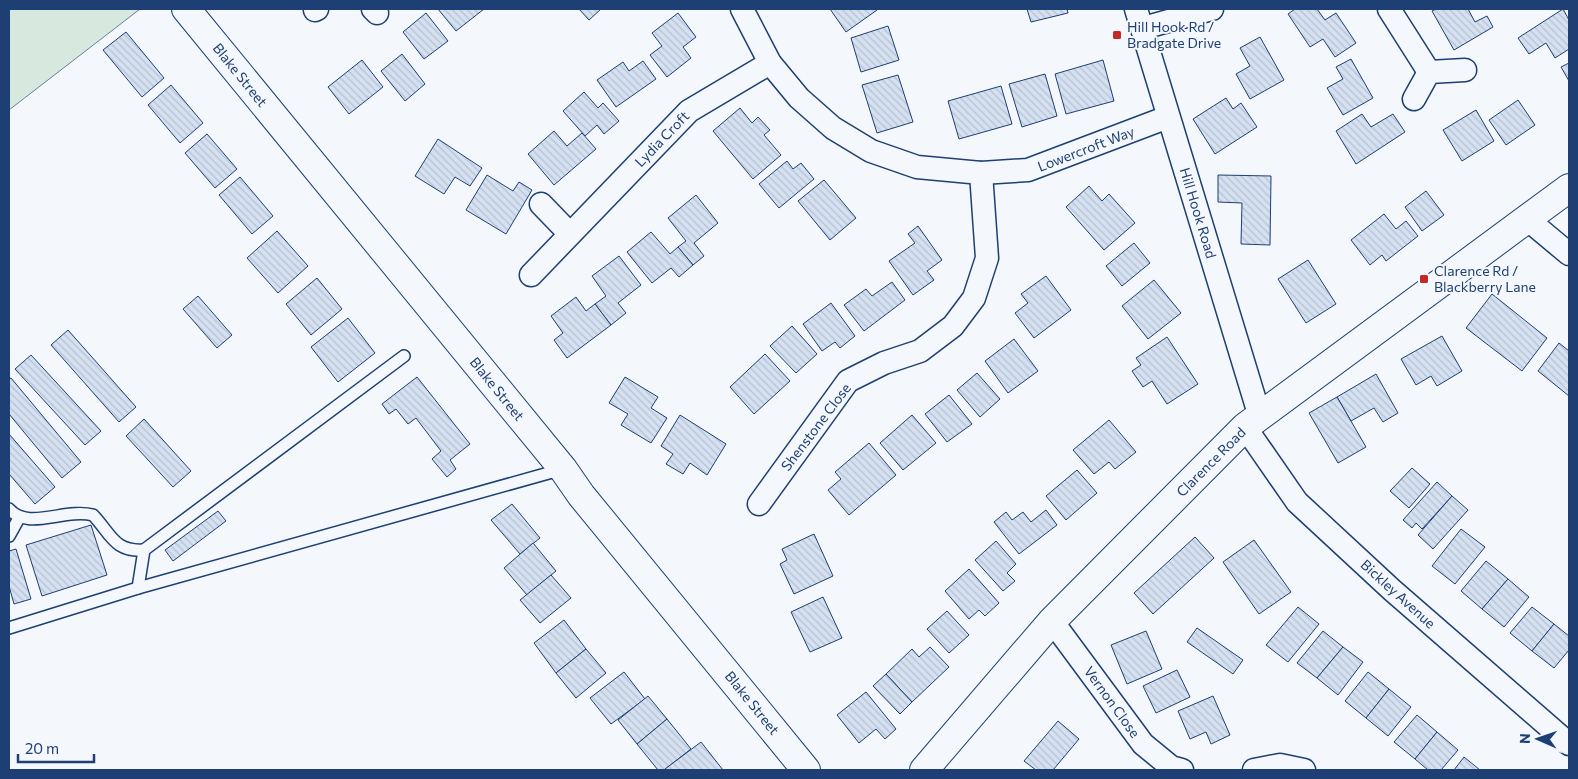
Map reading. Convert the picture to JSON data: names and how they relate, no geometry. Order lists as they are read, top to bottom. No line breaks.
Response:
{"streets":{"main road":["Blake Street","Clarence Road"],"street":["Lydia Croft","Lowercroft Way","Hill Hook Road","Shenstone Close","Bickley Avenue","Vernon Close"]},"crossings":[["Lydia Croft","Lowercroft Way"],["Lowercroft Way","Hill Hook Road"],["Lowercroft Way","Shenstone Close"],["Hill Hook Road","Clarence Road"],["Hill Hook Road","Bickley Avenue"],["Clarence Road","Bickley Avenue"],["Clarence Road","Vernon Close"]],"places":{"transit":["Hill Hook Rd / Bradgate Drive","Clarence Rd / Blackberry Lane"]},"scale_bar":"20 m","north":"left"}
